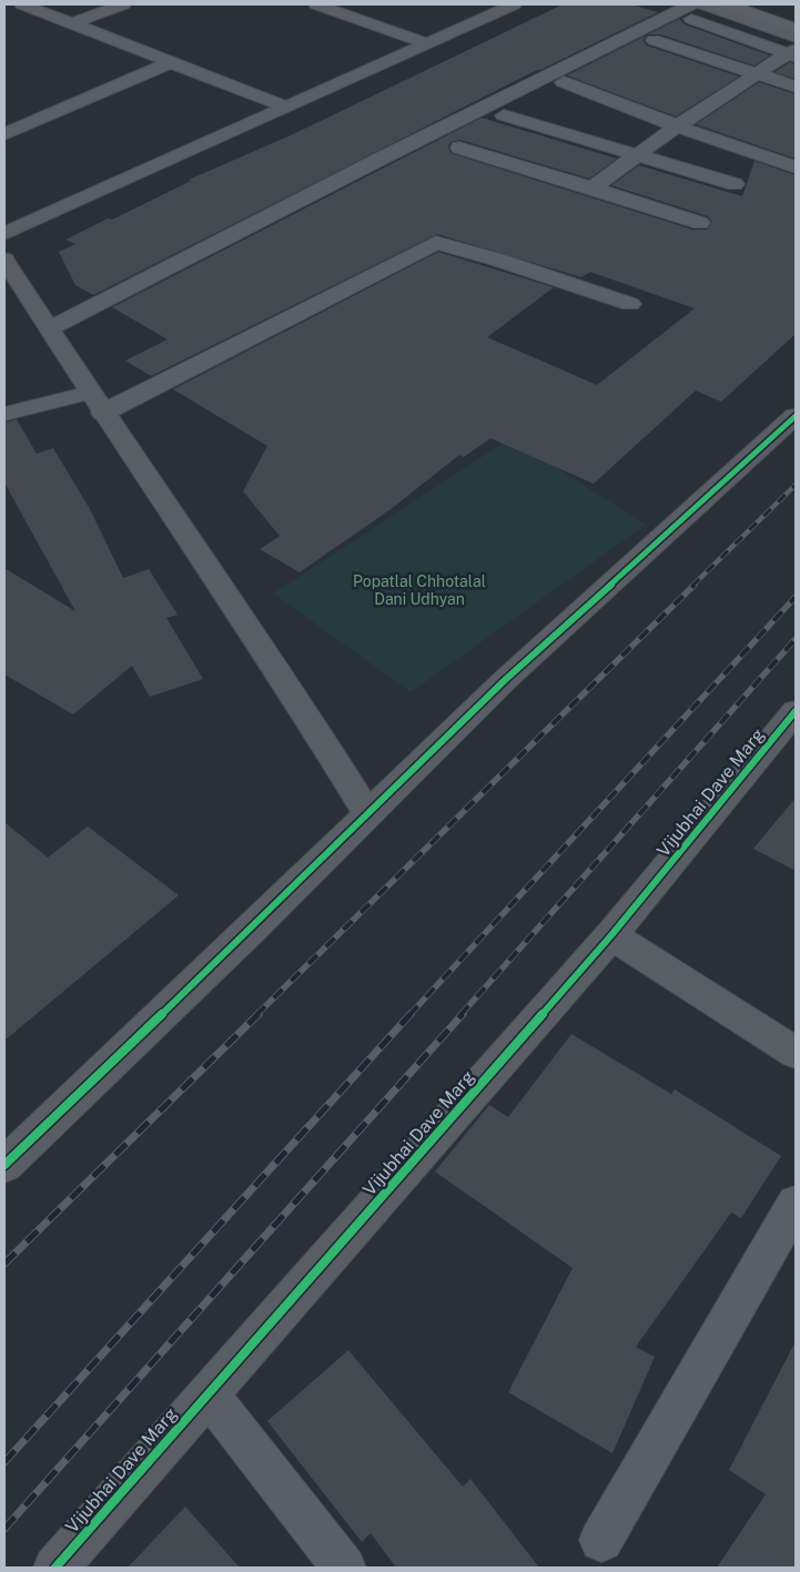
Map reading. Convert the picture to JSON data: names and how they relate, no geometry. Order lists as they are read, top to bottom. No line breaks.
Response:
{"streets":{"street":["Vijubhai Dave Marg"]},"parks":["Popatlal Chhotalal Dani Udhyan"]}
